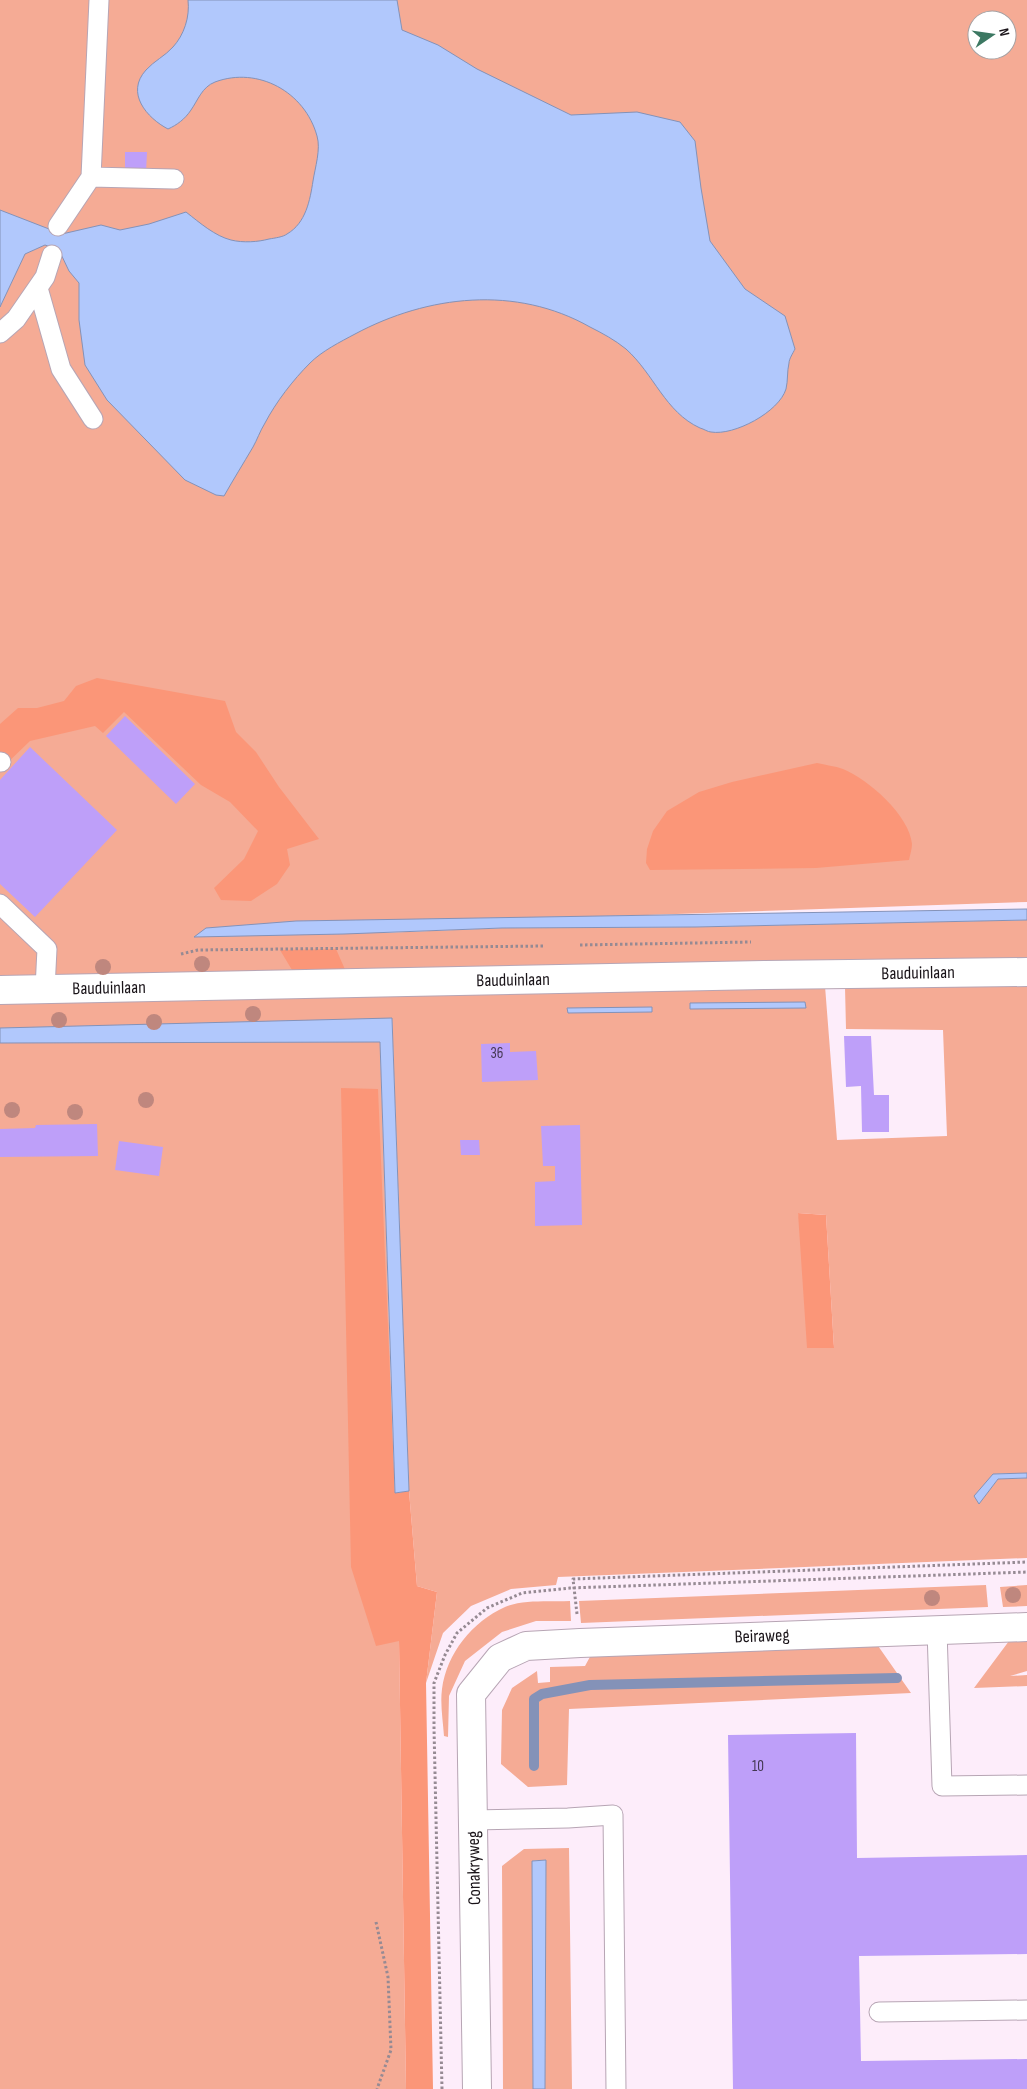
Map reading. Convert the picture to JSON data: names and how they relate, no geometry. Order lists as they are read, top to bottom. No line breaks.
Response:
{"streets":{"street":["Bauduinlaan","Beiraweg","Conakryweg"]},"crossings":[["Beiraweg","Conakryweg"]],"house_numbers":["36","10"],"north":"right"}
